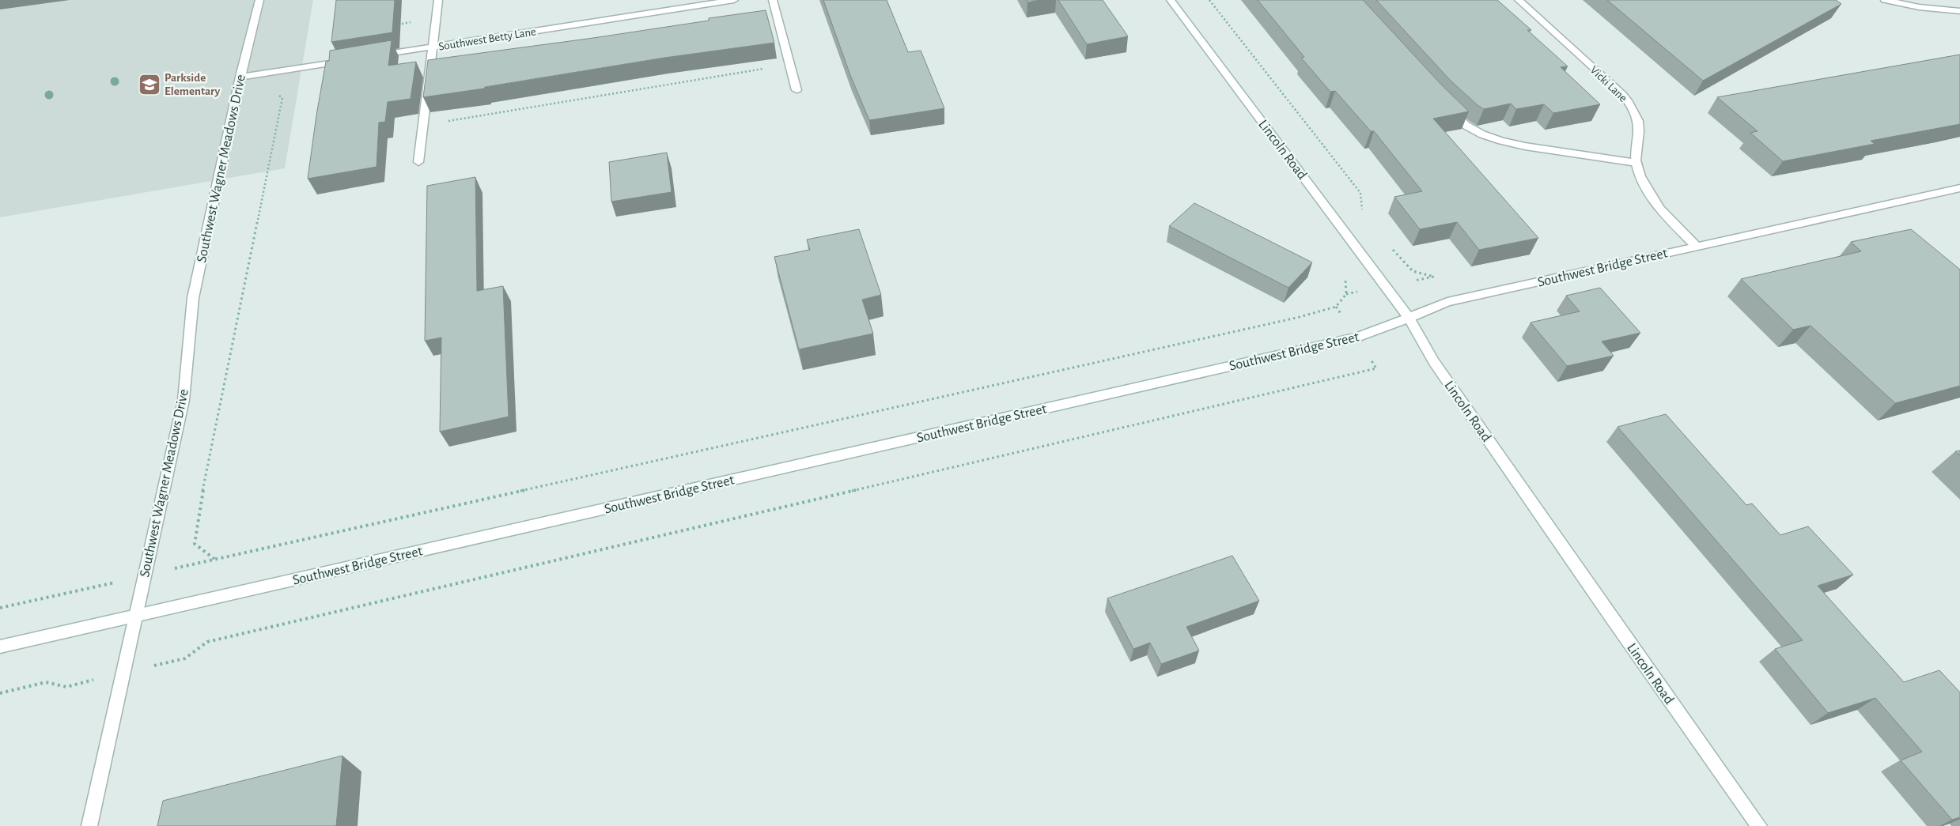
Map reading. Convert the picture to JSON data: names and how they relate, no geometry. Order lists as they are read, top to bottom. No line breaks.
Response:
{"streets":{"street":["Southwest Betty Lane","Vicki Lane","Lincoln Road","Southwest Wagner Meadows Drive","Southwest Bridge Street"]},"crossings":[["Vicki Lane","Southwest Bridge Street"],["Lincoln Road","Southwest Bridge Street"],["Southwest Wagner Meadows Drive","Southwest Bridge Street"]],"places":{"school or university":["Parkside Elementary"]}}
